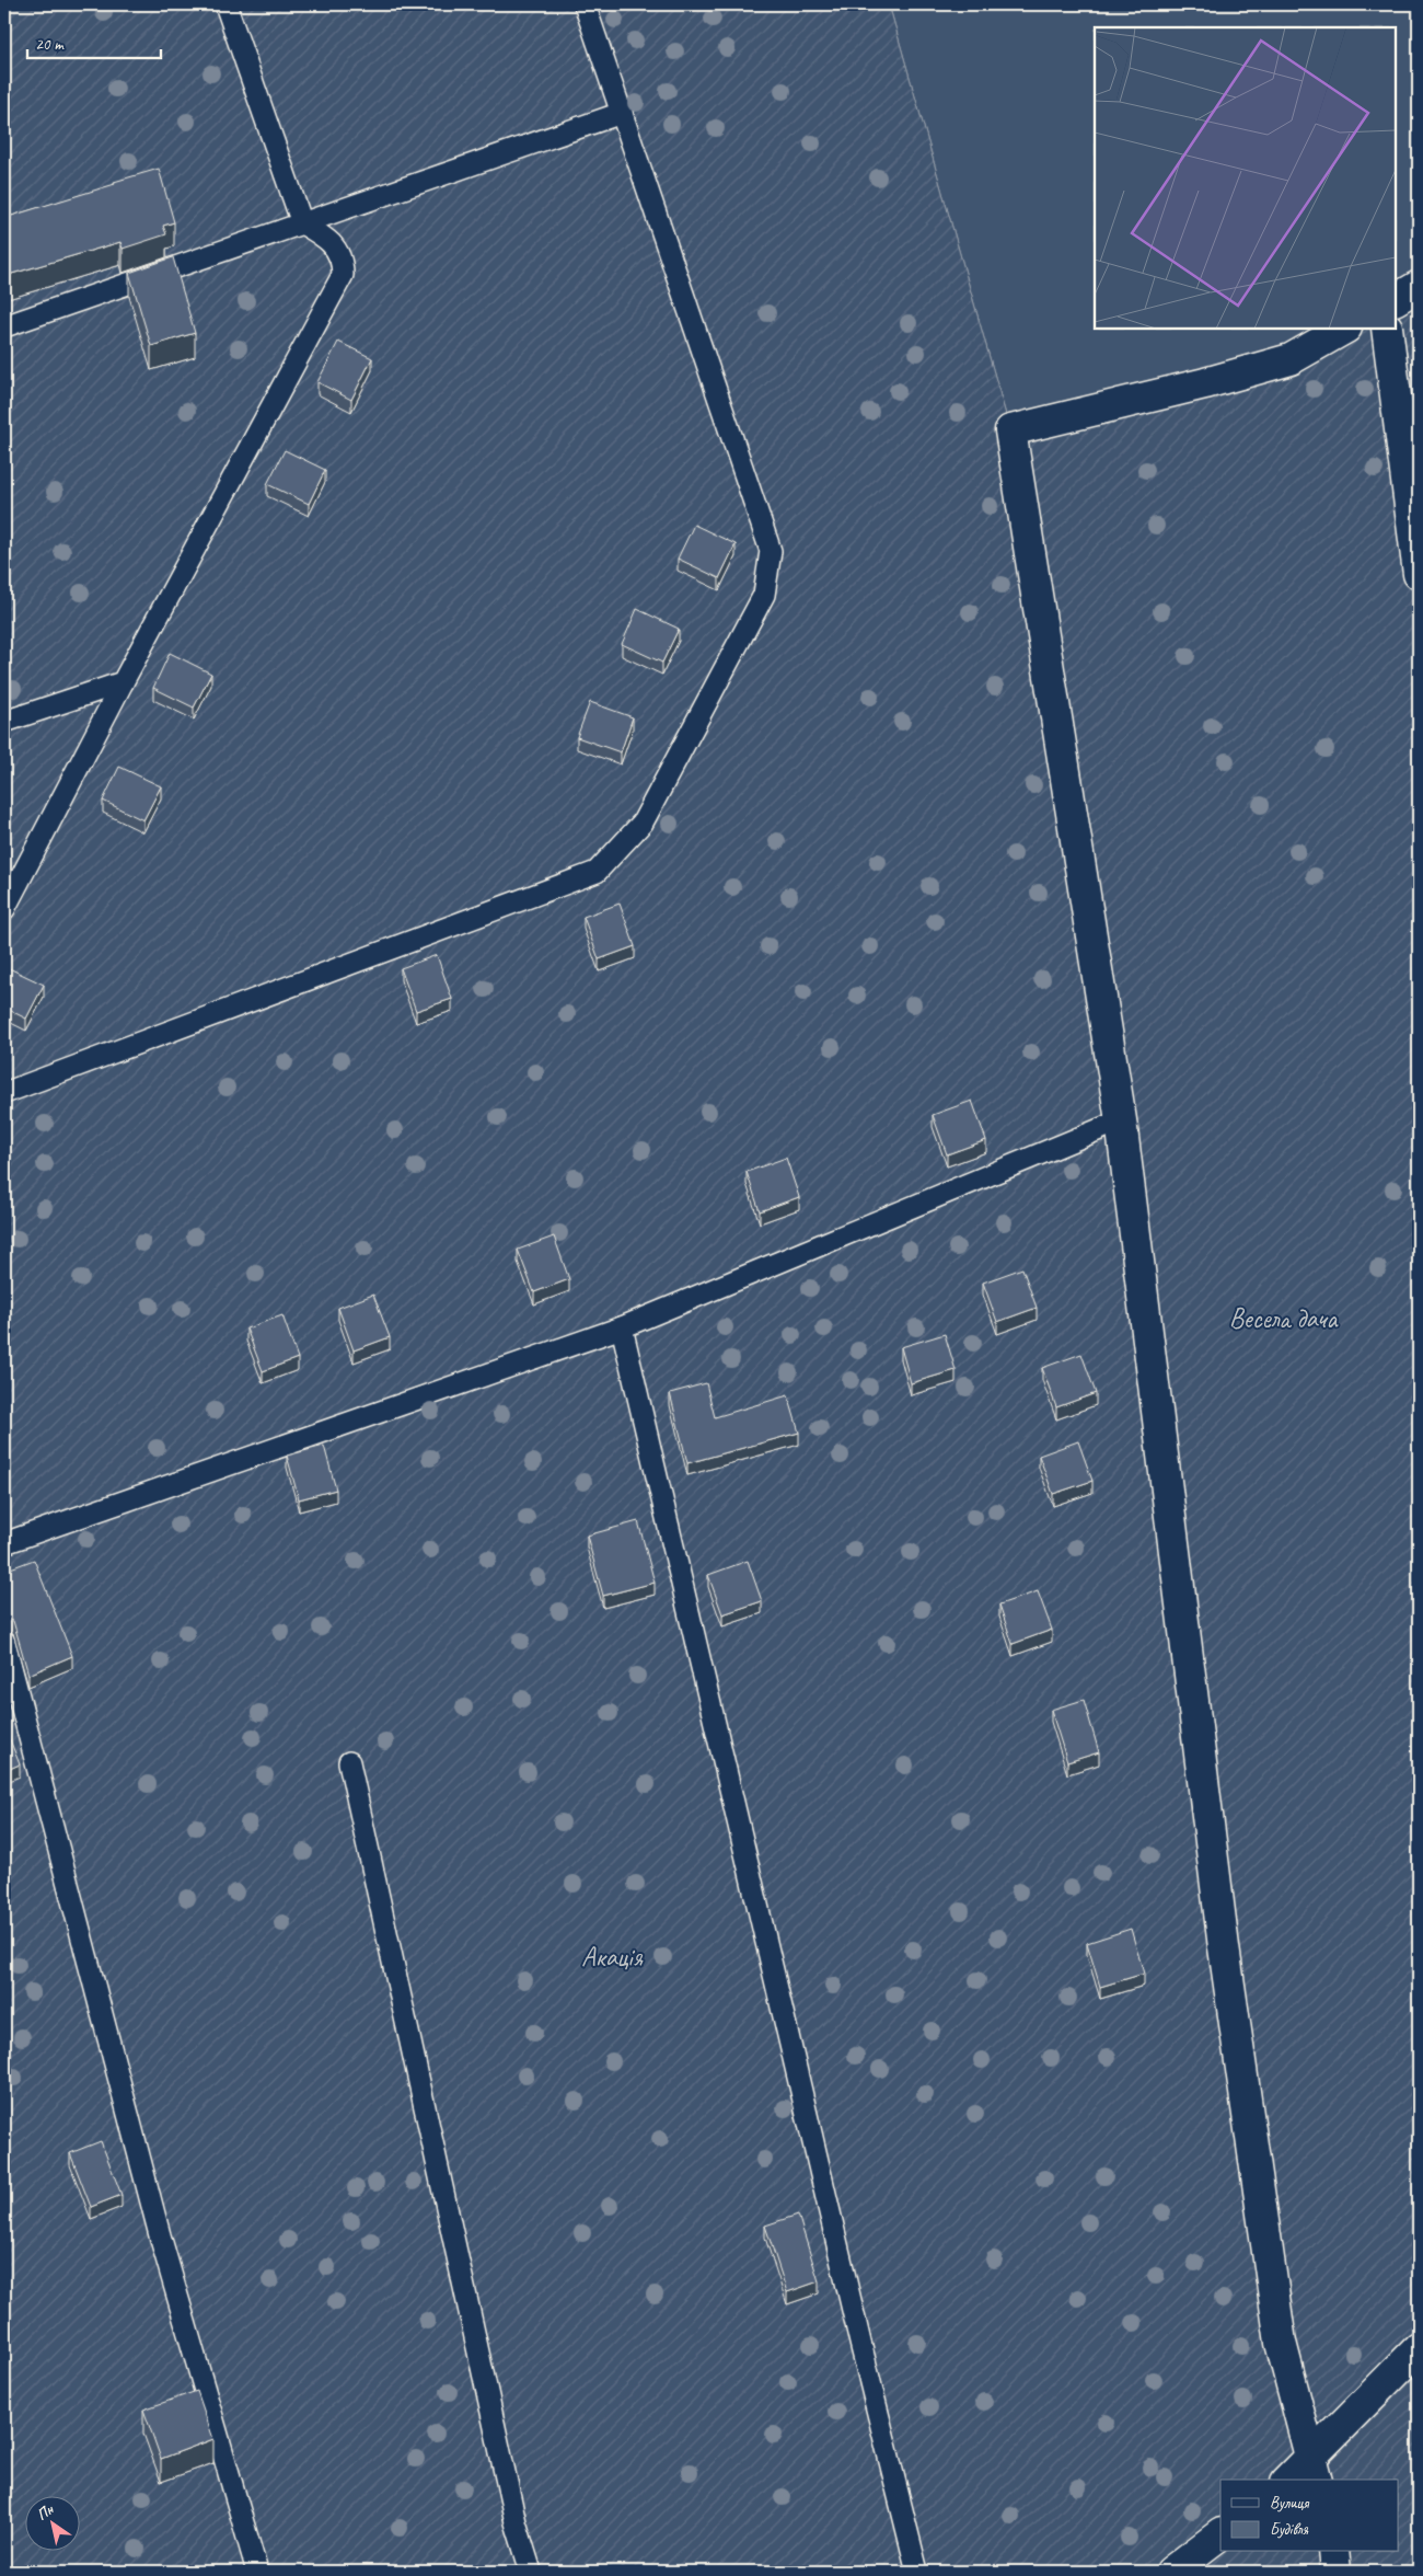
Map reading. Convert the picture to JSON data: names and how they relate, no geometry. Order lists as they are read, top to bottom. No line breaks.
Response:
{"parks":["Весела дача","Акація"],"legend":["Вулиця","Будівля"],"scale_bar":"20 m","north":"top left"}
